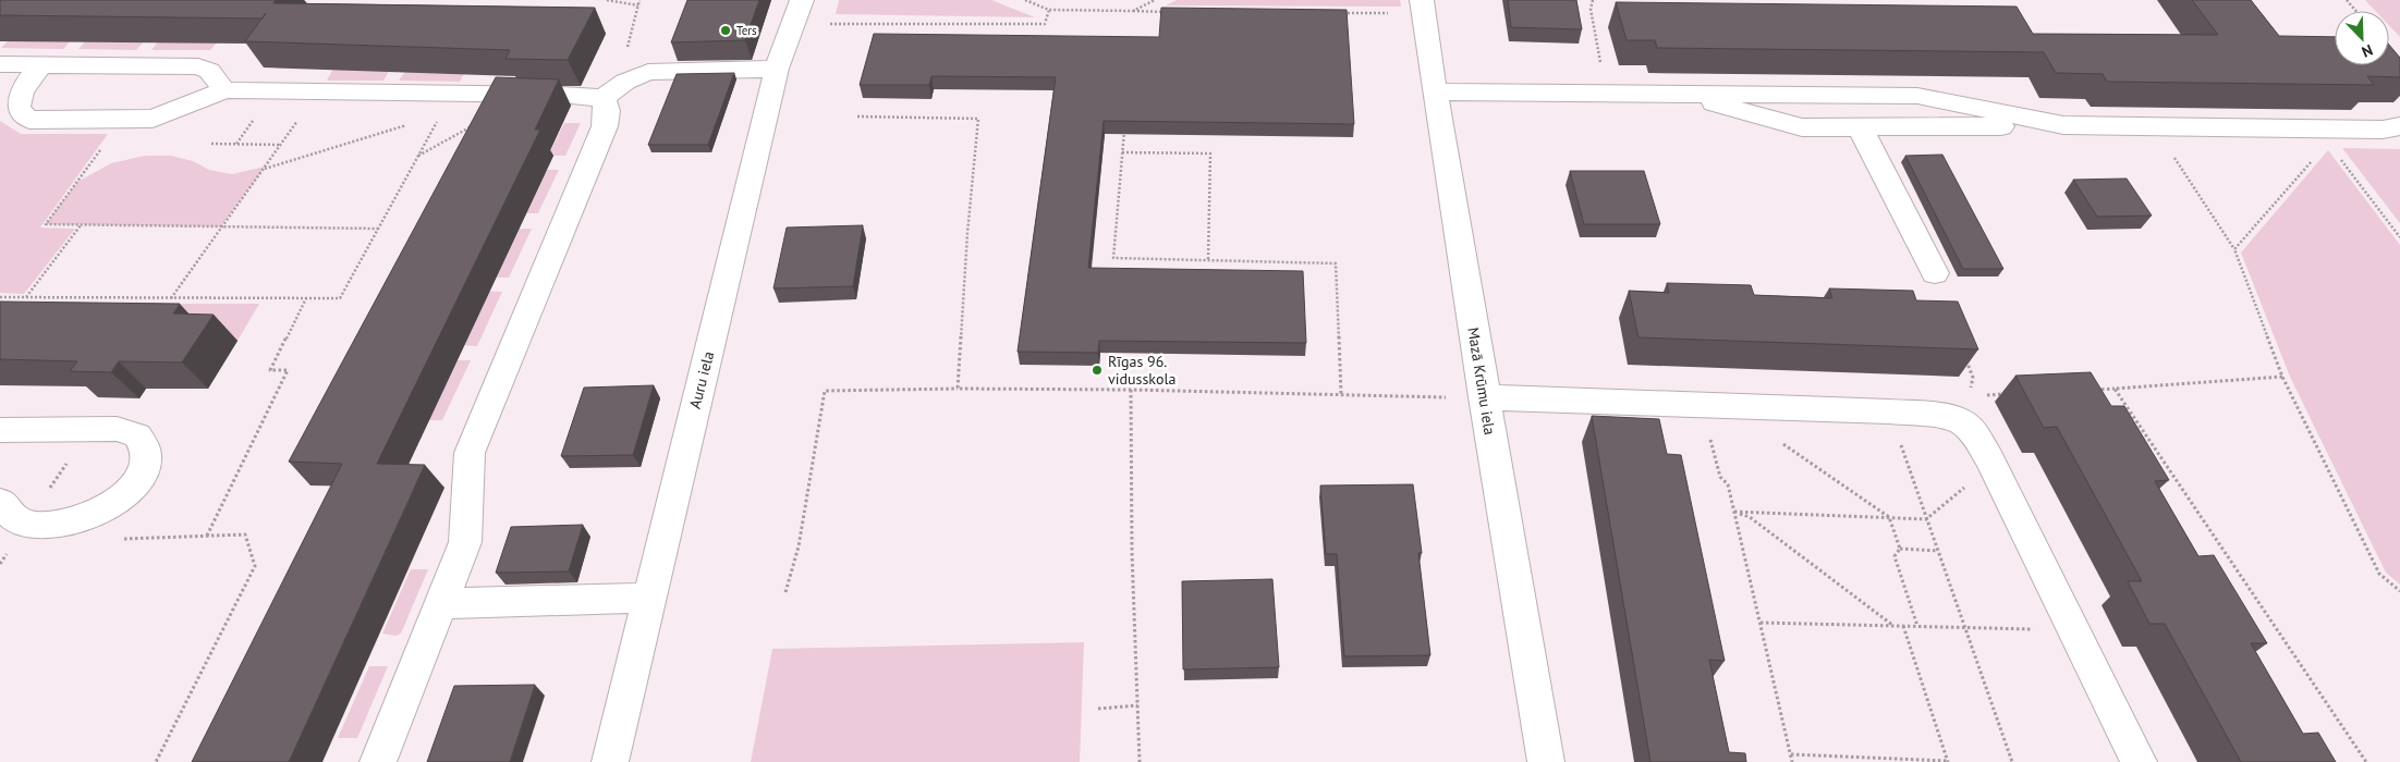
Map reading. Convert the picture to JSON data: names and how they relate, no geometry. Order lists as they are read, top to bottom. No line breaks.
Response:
{"streets":{"street":["Auru iela","Mazā Krūmu iela"]},"places":["Ters","Rīgas 96. vidusskola"],"north":"bottom right"}
